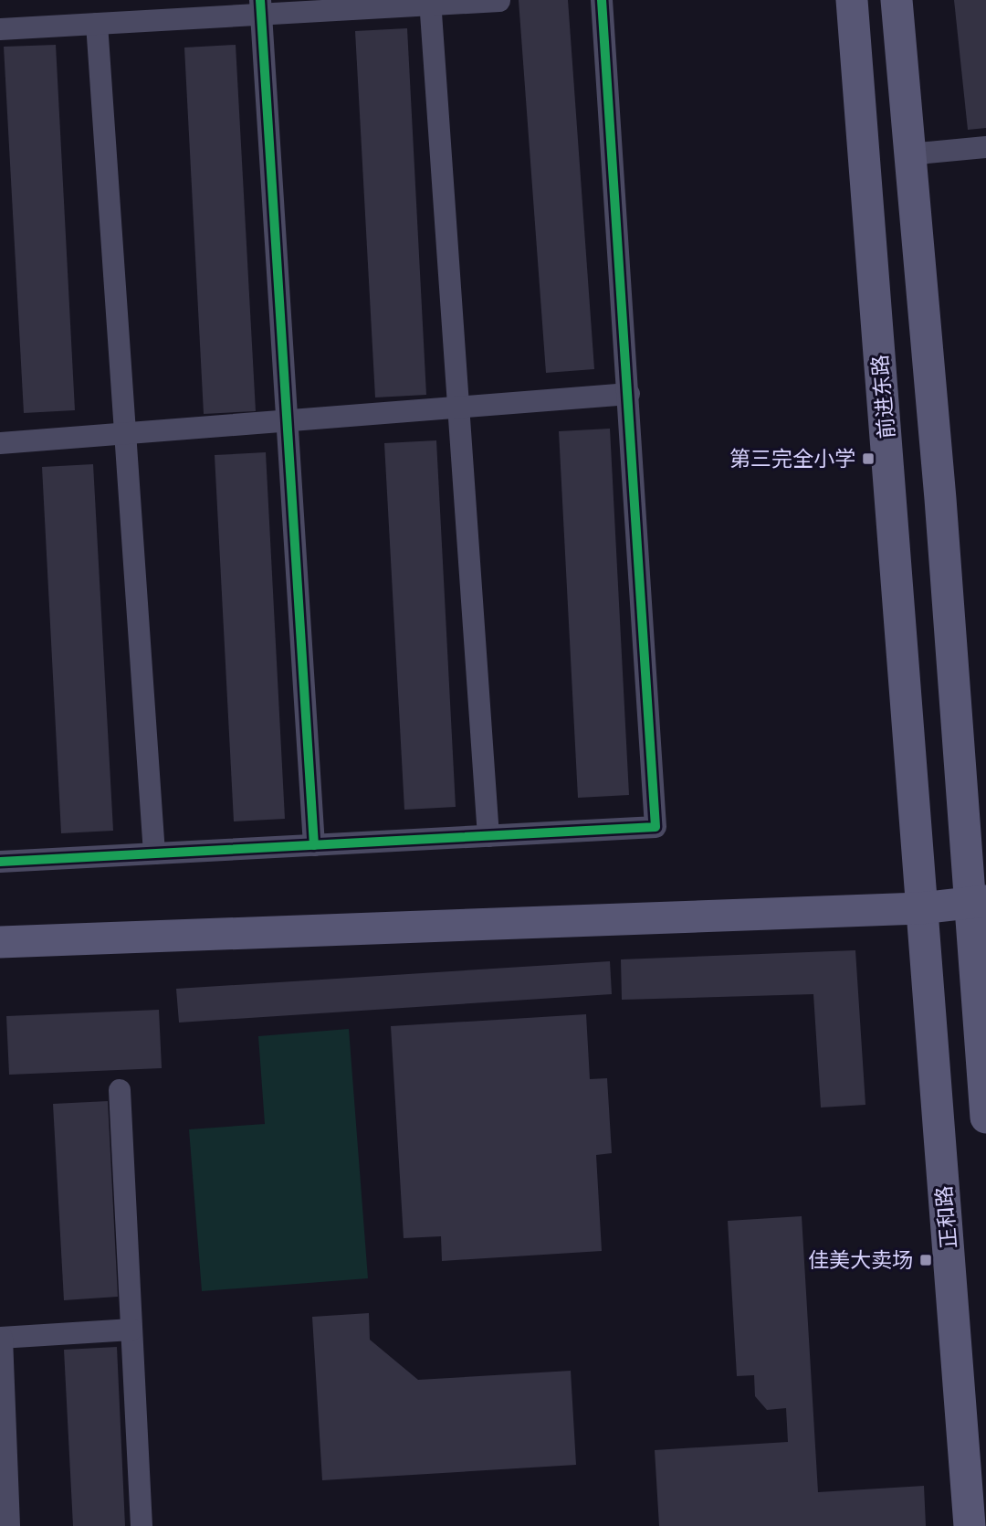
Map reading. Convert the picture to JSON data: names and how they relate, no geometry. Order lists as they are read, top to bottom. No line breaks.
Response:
{"streets":{"main road":["前进东路","正和路"]},"crossings":[["前进东路","正和路"]],"places":{"transit":["第三完全小学","佳美大卖场"]}}
